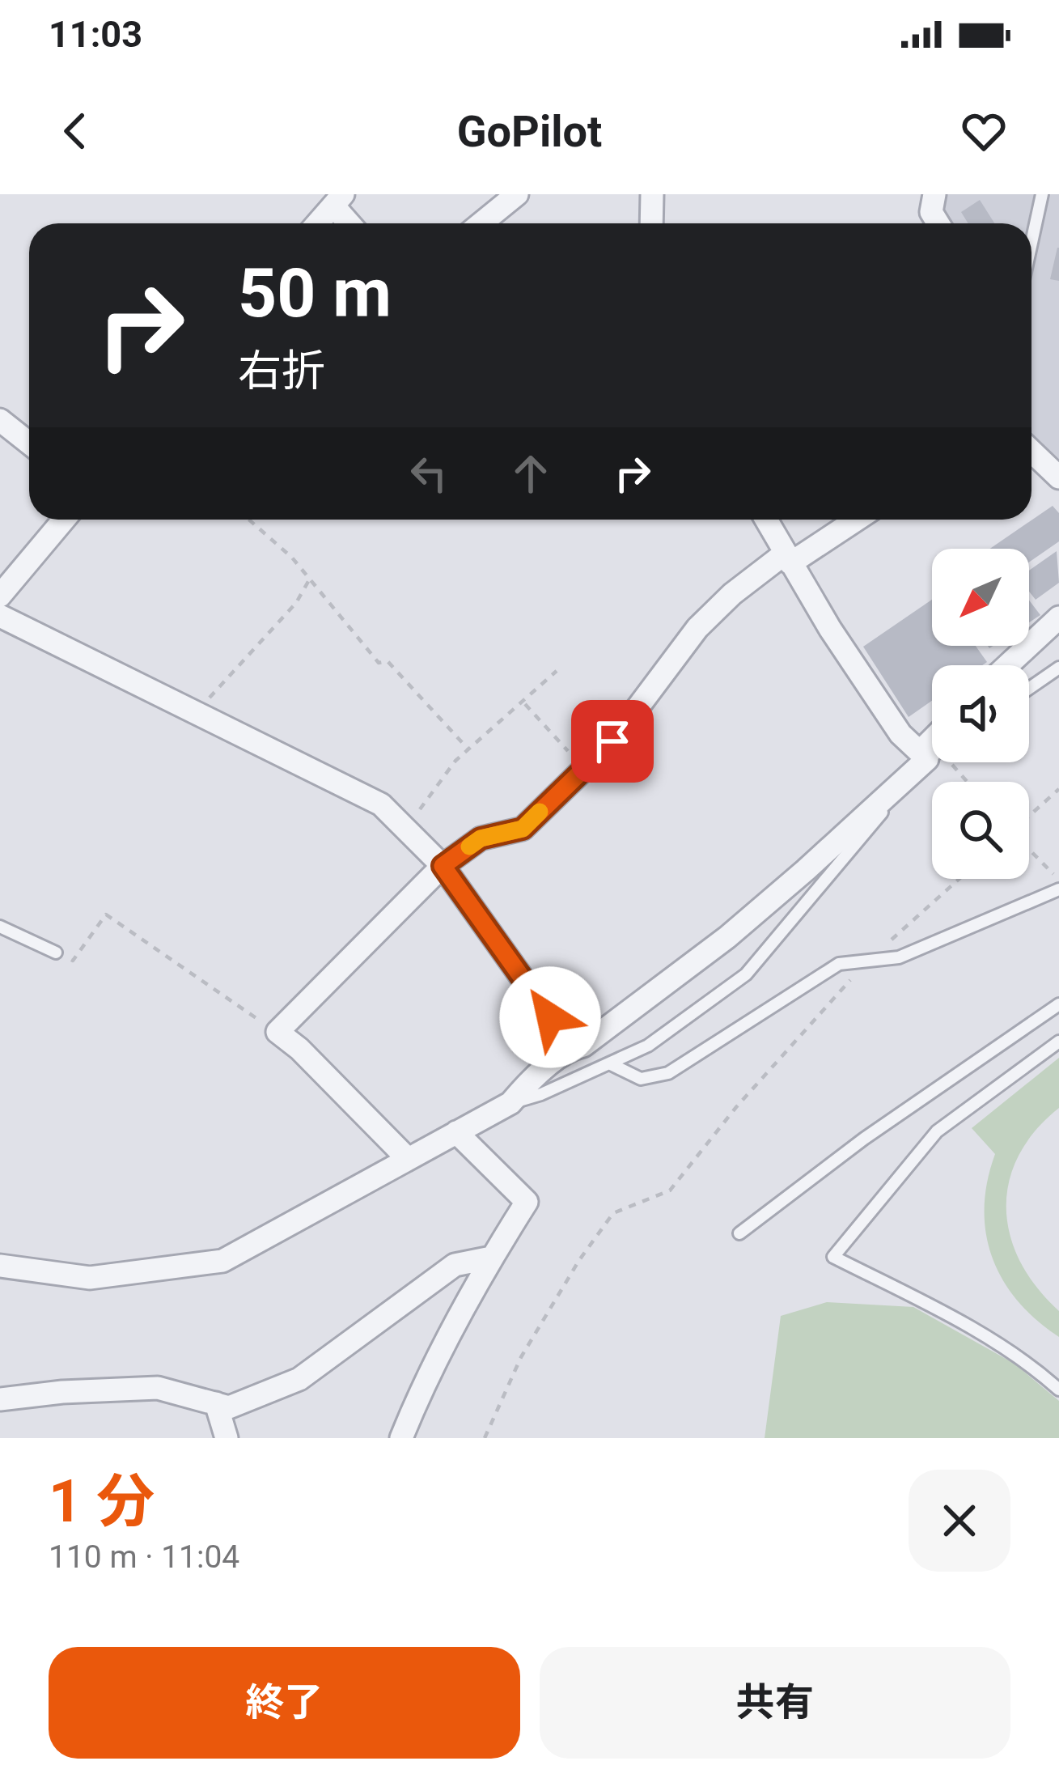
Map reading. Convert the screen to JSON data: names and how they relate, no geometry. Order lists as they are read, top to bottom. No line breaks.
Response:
{"north":"bottom left","page":{"status":"11:03","header":"GoPilot","turn":["50 m","右折"],"heading":["1 分","110 m · 11:04"],"buttons":["終了","共有"]}}
